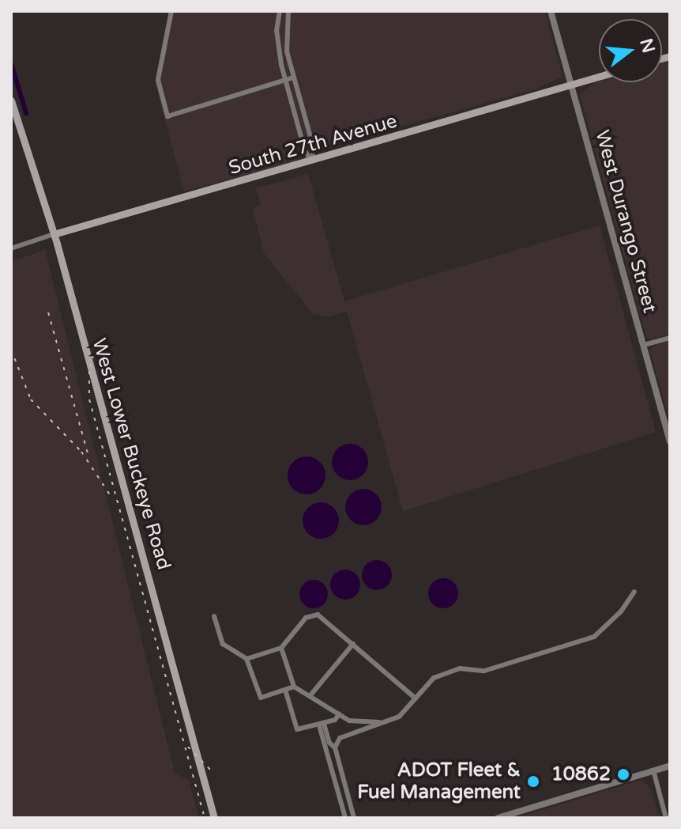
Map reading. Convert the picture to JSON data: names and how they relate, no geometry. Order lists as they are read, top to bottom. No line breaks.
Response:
{"streets":{"main road":["South 27th Avenue","West Lower Buckeye Road"],"street":["West Durango Street"]},"crossings":[["South 27th Avenue","West Durango Street"],["South 27th Avenue","West Lower Buckeye Road"]],"places":["10862","ADOT Fleet & Fuel Management"],"north":"right"}
